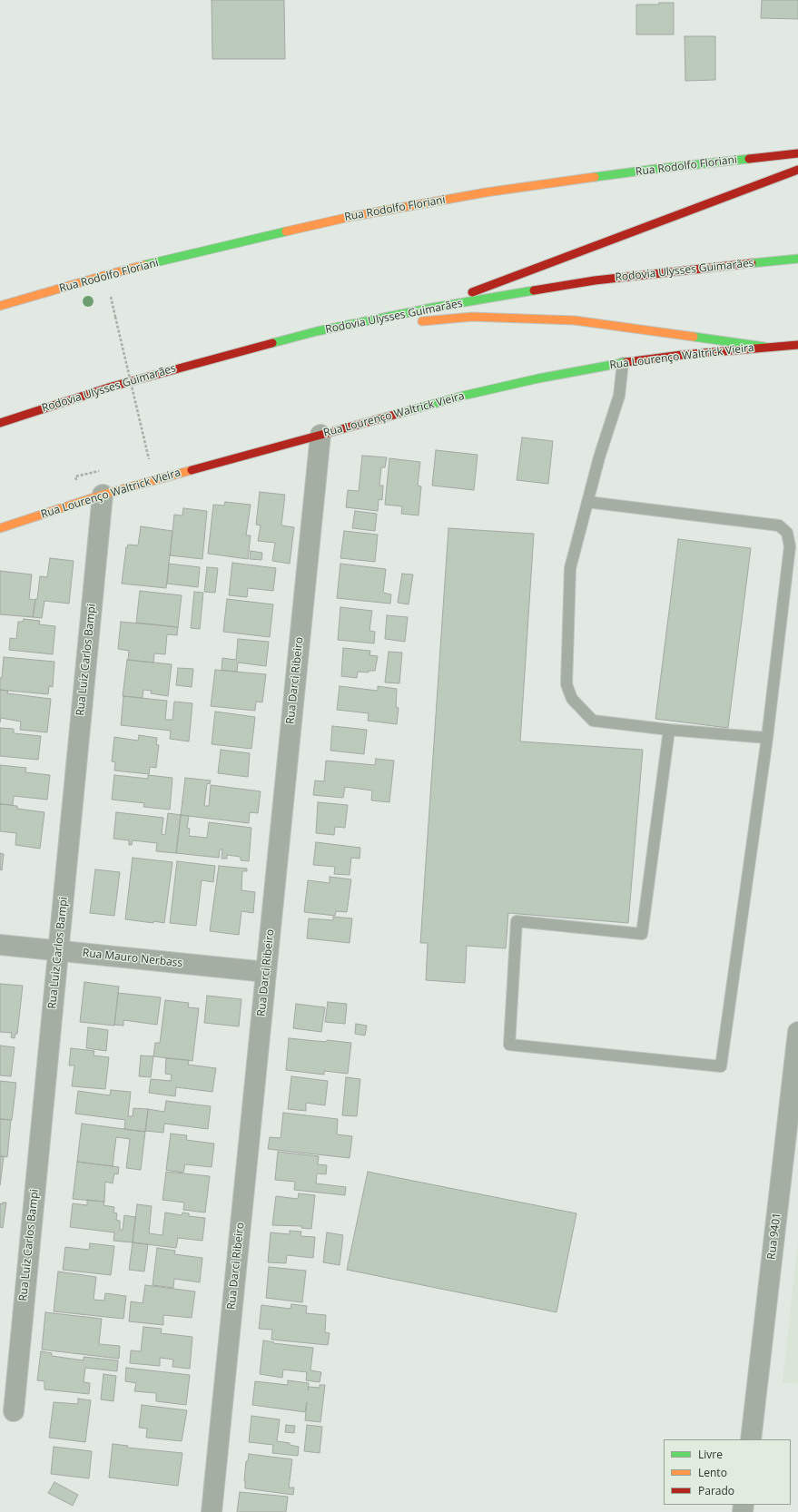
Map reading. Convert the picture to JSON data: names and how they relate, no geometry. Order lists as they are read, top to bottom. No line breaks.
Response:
{"streets":{"main road":["Rua Rodolfo Floriani","Rodovia Ulysses Guimarães","Rua Lourenço Waltrick Vieira"],"street":["Rua Luiz Carlos Bampi","Rua Darci Ribeiro","Rua Mauro Nerbass","Rua 9401"]},"crossings":[["Rua Lourenço Waltrick Vieira","Rua Luiz Carlos Bampi"],["Rua Lourenço Waltrick Vieira","Rua Darci Ribeiro"],["Rua Luiz Carlos Bampi","Rua Mauro Nerbass"],["Rua Darci Ribeiro","Rua Mauro Nerbass"]],"legend":["Livre","Lento","Parado"]}
